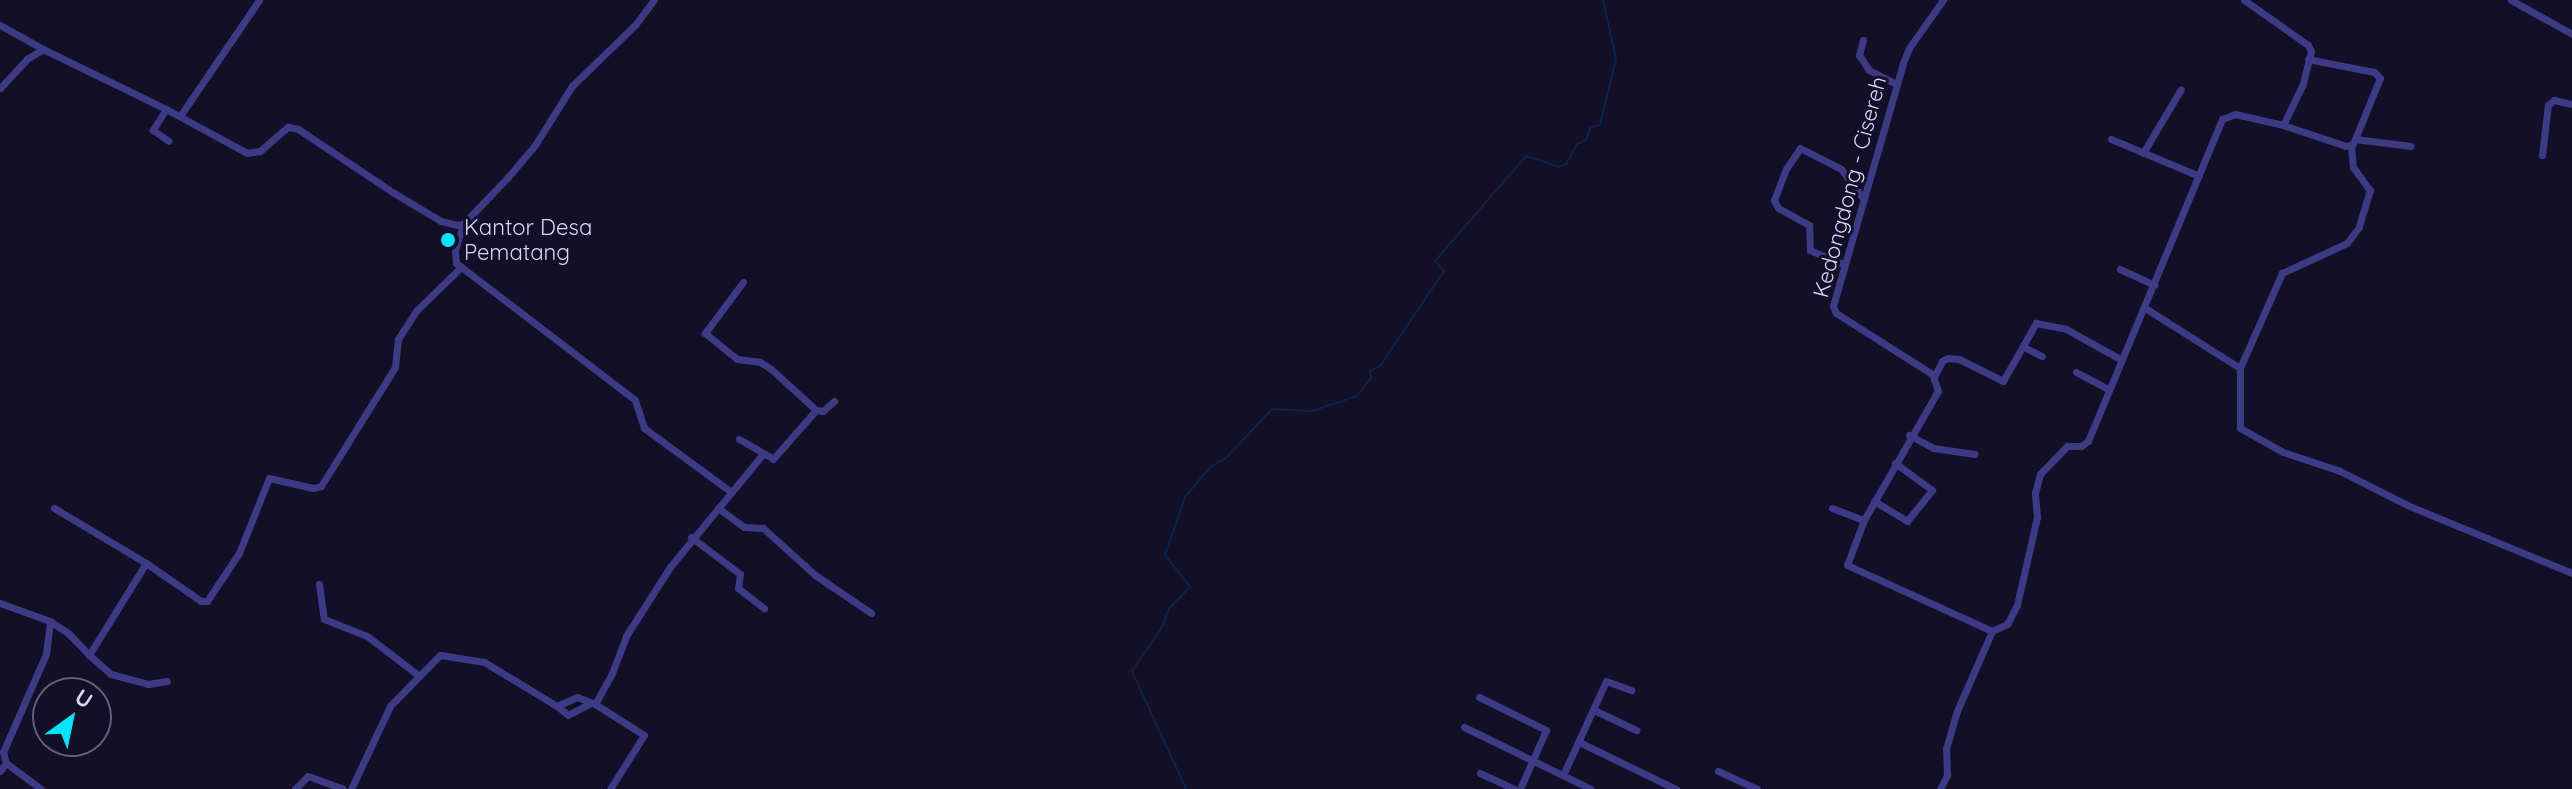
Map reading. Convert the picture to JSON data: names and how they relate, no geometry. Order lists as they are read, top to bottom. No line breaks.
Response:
{"streets":{"street":["Kedongdong - Cisereh"]},"places":["Kantor Desa Pematang"],"north":"top right"}
